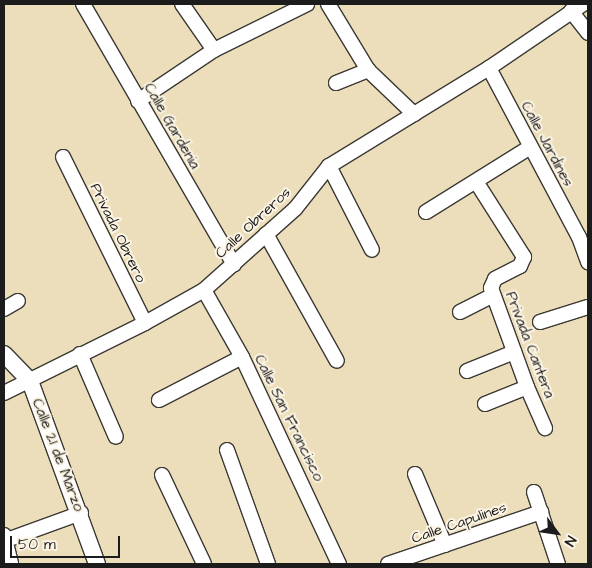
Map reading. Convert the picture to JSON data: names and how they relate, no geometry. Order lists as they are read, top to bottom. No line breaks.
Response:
{"streets":{"street":["Calle Gardenia","Calle Jardines","Calle Obreros","Privada Obrero","Privada Cantera","Calle San Francisco","Calle 21 de Marzo","Calle Capulines"]},"crossings":[["Calle Gardenia","Calle Obreros"],["Calle Jardines","Calle Obreros"],["Calle Obreros","Privada Obrero"],["Calle Obreros","Calle San Francisco"],["Calle Obreros","Calle 21 de Marzo"]],"scale_bar":"50 m","north":"bottom right"}
